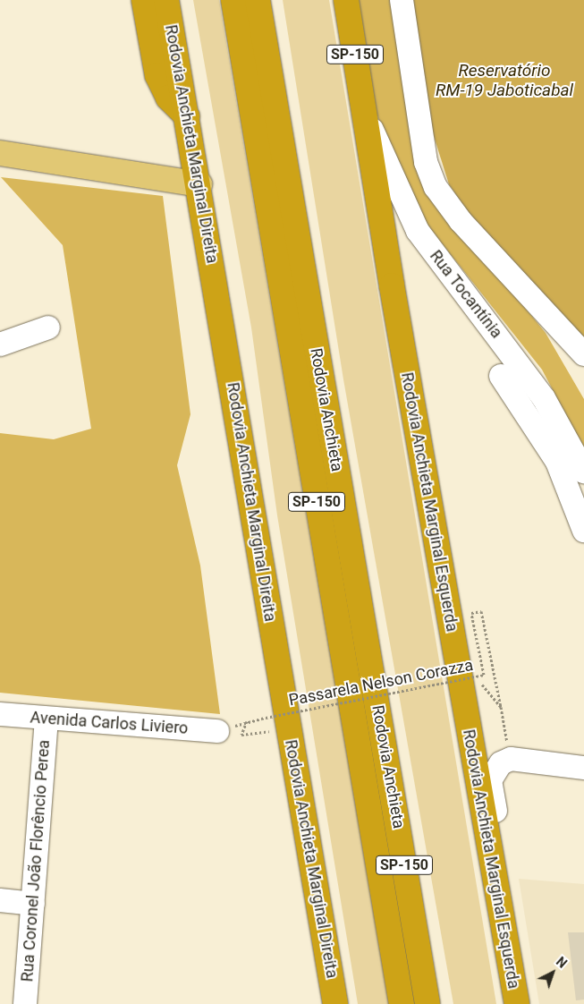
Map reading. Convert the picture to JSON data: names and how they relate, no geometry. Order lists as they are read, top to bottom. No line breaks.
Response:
{"streets":{"highway":["SP-150","Rodovia Anchieta Marginal Direita","Rodovia Anchieta","Rodovia Anchieta Marginal Esquerda"],"street":["Rua Tocantínia","Avenida Carlos Liviero","Rua Coronel João Florêncio Perea"],"path":["Passarela Nelson Corazza"]},"crossings":[["Rua Tocantínia","Rodovia Anchieta Marginal Esquerda"],["Avenida Carlos Liviero","Rua Coronel João Florêncio Perea"]],"water":["Reservatório RM-19 Jaboticabal"],"north":"top right"}
